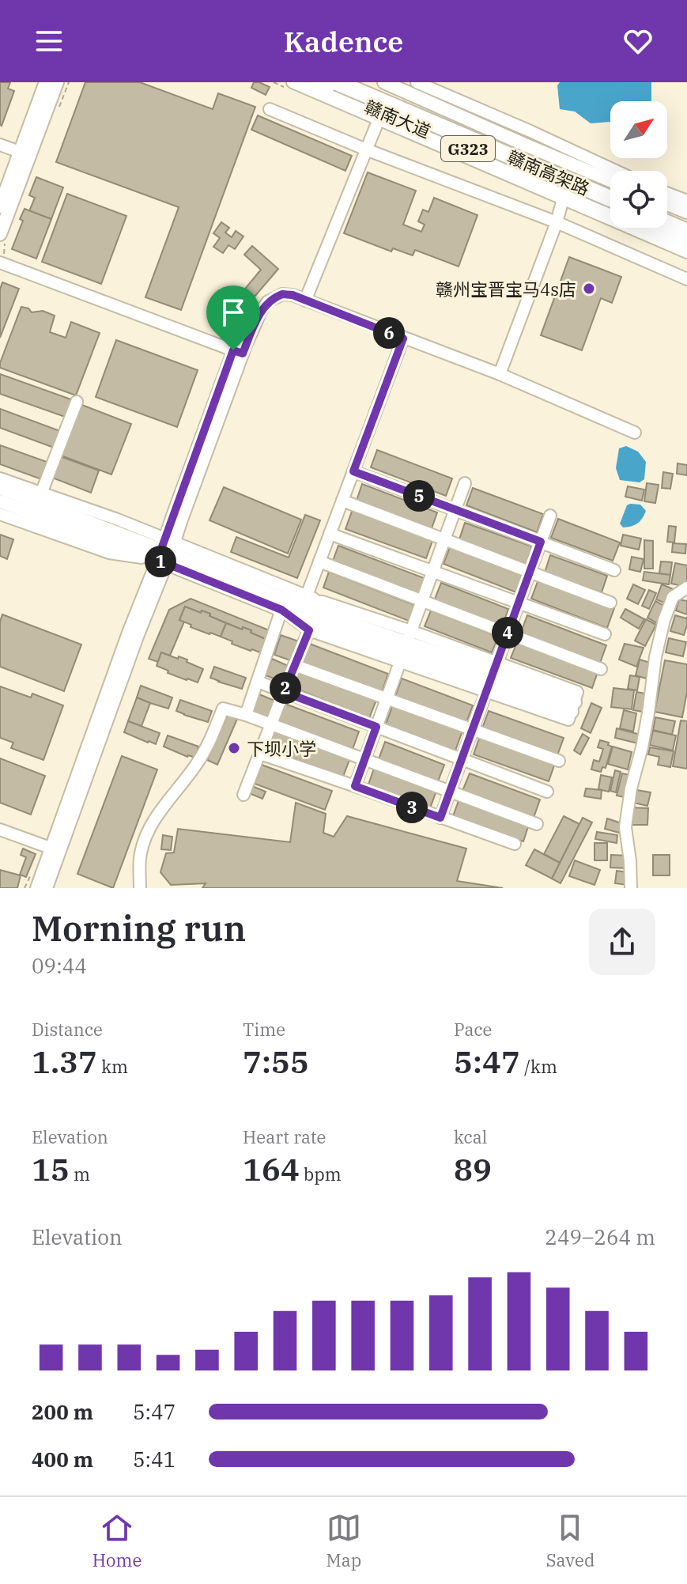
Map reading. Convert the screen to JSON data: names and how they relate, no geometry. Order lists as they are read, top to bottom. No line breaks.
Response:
{"streets":{"highway":["赣南高架路"],"main road":["赣南大道","G323"]},"places":["赣州宝晋宝马4s店","下坝小学"],"north":"top right","page":{"header":"Kadence","pins":["6","5","1","4","2","3"],"heading":["Morning run","09:44"],"stats":[["Distance","1.37 km"],["Time","7:55"],["Pace","5:47 /km"],["Elevation","15 m"],["Heart rate","164 bpm"],["kcal","89"]],"chart":["Elevation","249–264 m"],"list":[{"name":"200 m","note":"5:47"},{"name":"400 m","note":"5:41"}],"tabs":["Home","Map","Saved"]}}
